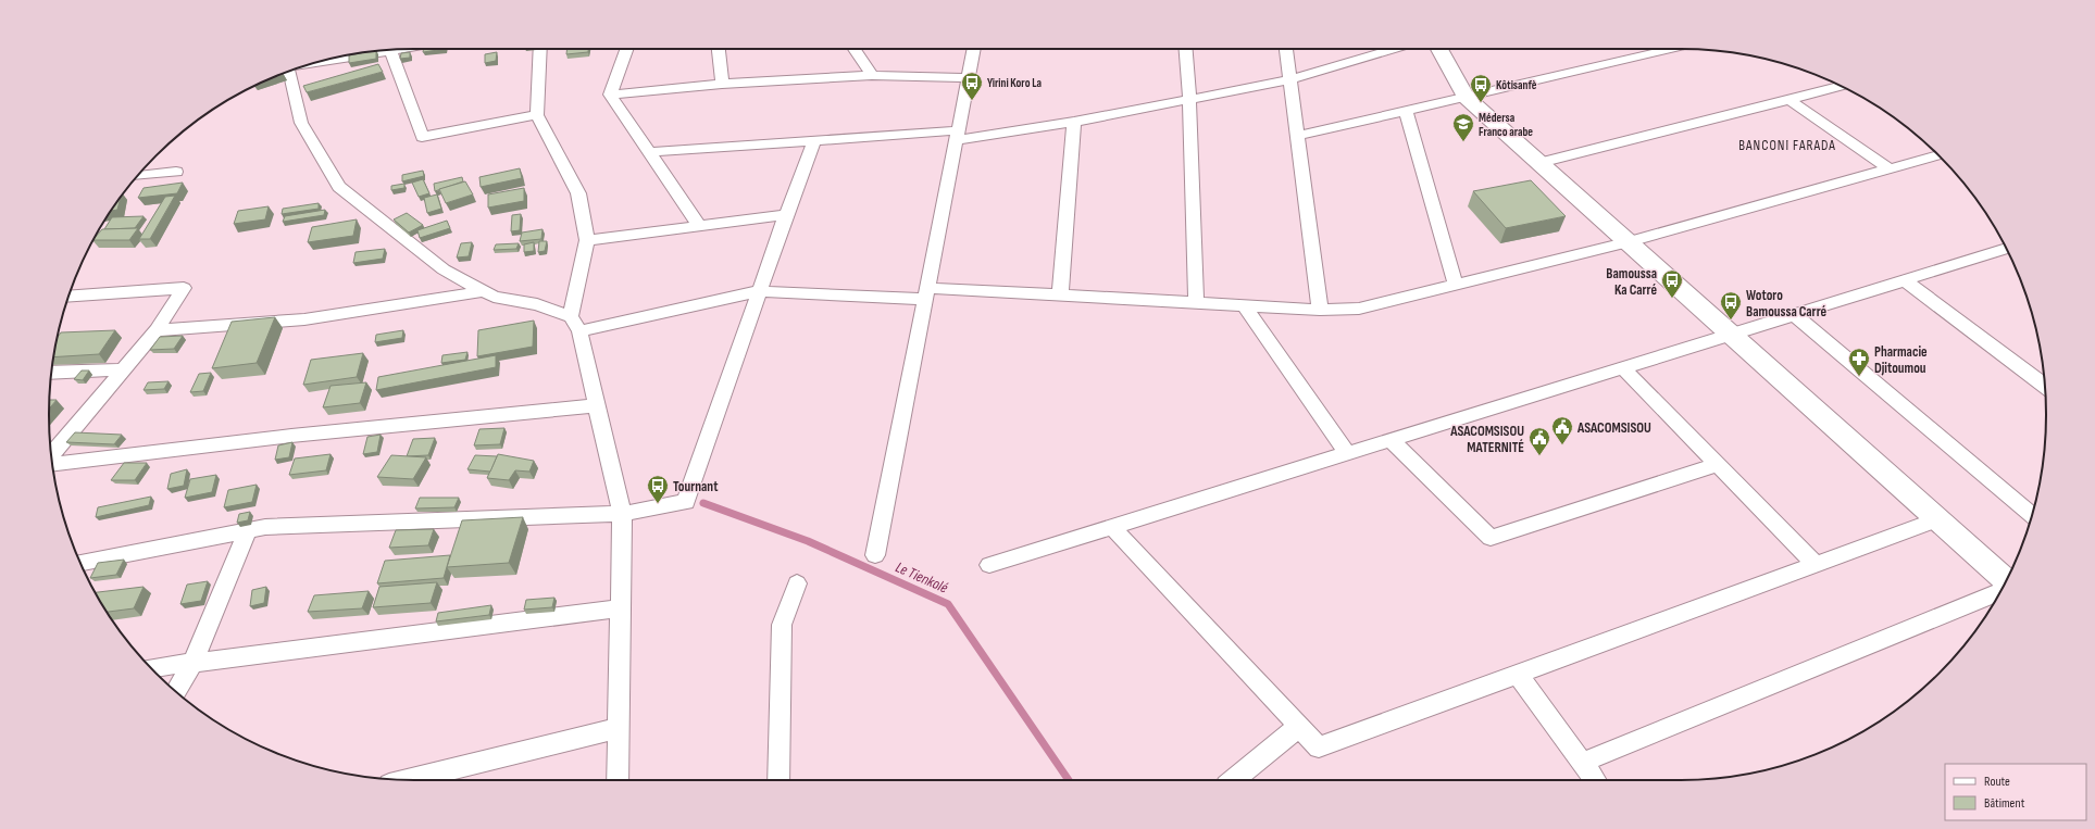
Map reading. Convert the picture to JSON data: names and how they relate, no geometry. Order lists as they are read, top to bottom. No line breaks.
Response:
{"districts":["BANCONI FARADA"],"water":["Le Tienkolé"],"places":{"bus stop":["Yirini Koro La","Kôtisanfè","Bamoussa Ka Carré","Wotoro Bamoussa Carré","Tournant"],"school or university":["Médersa Franco arabe"],"pharmacy":["Pharmacie Djitoumou"],"public building":["ASACOMSISOU","ASACOMSISOU MATERNITÉ"]},"legend":["Route","Bâtiment"]}
